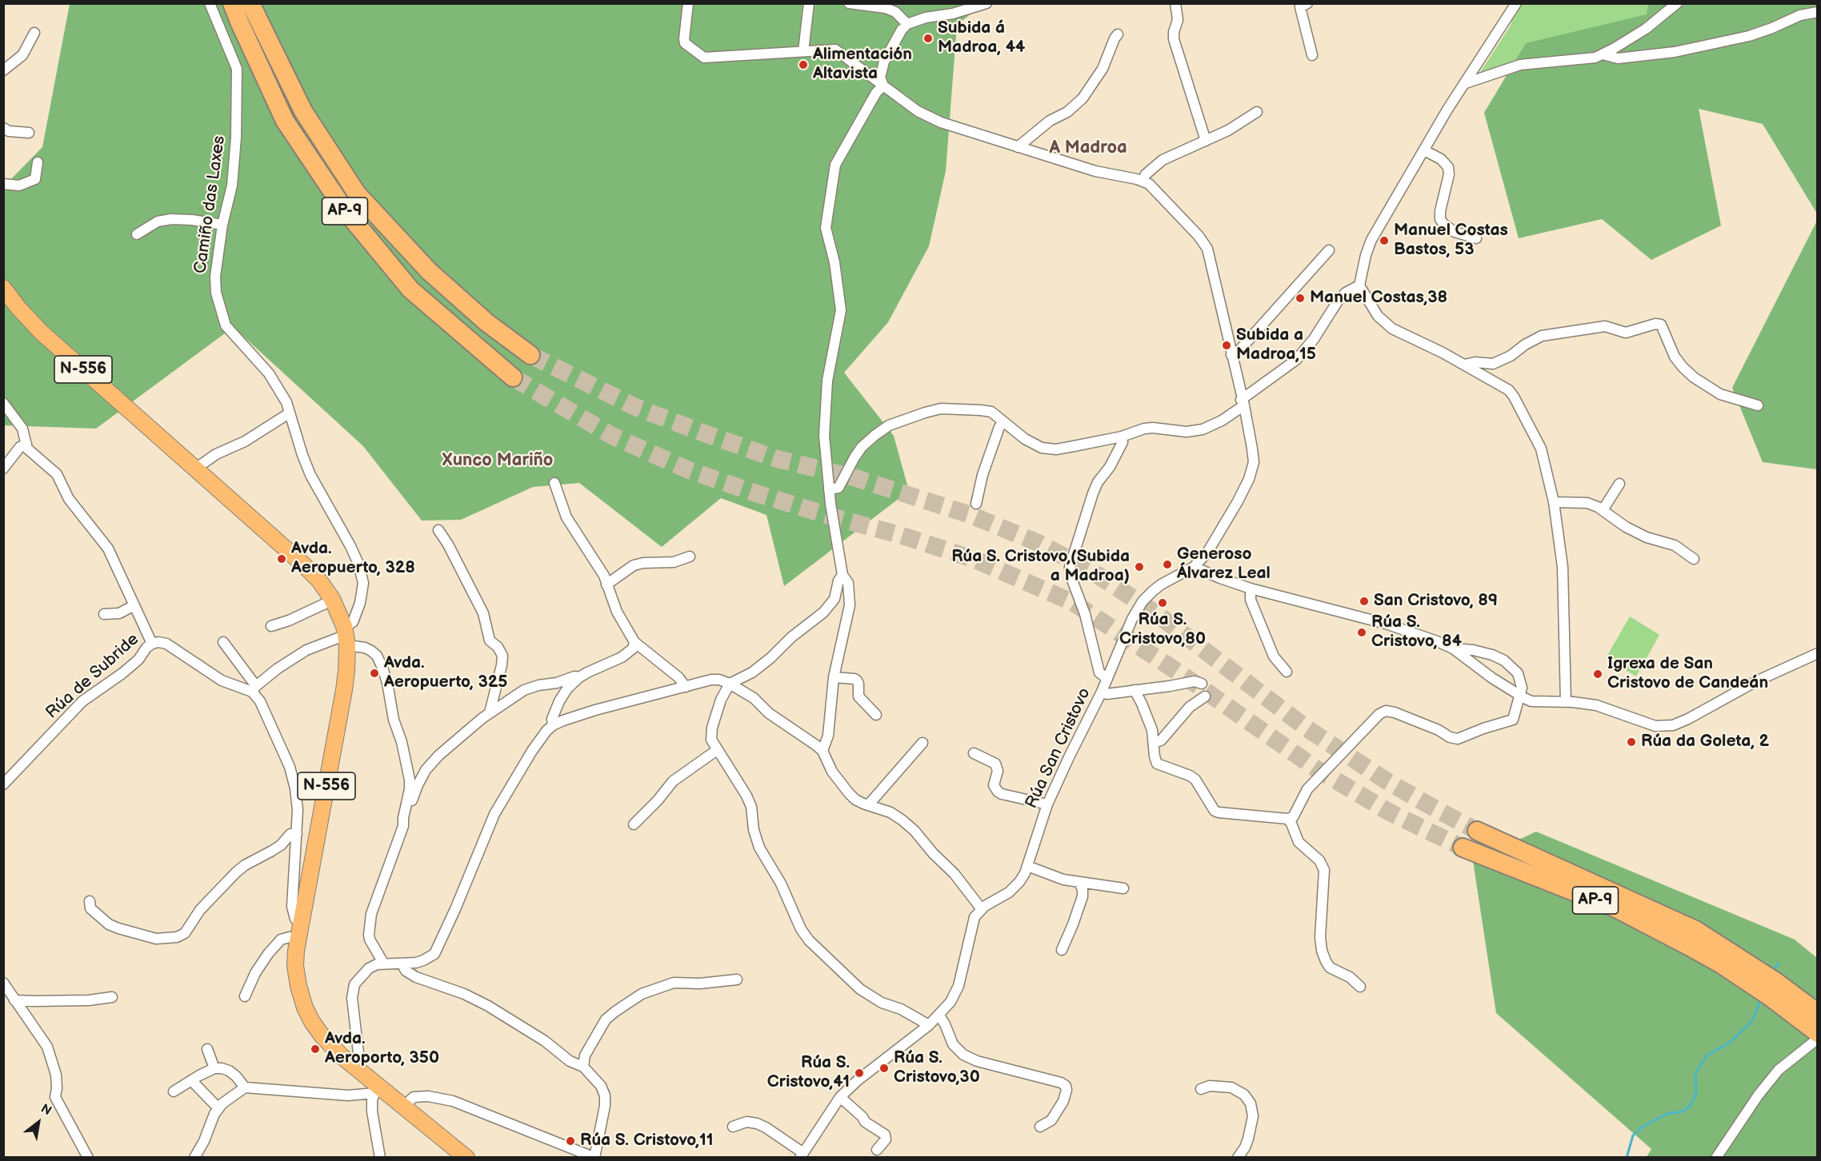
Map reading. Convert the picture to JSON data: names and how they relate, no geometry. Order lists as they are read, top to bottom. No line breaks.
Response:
{"streets":{"highway":["AP-9"],"main road":["N-556"],"street":["Camiño das Laxes","Rúa de Subride","Rúa San Cristovo"]},"crossings":[["Camiño das Laxes","N-556"]],"districts":["A Madroa","Xunco Mariño"],"places":["Subida á Madroa, 44","Alimentación Altavista","Manuel Costas Bastos, 53","Manuel Costas,38","Subida a Madroa,15","Avda. Aeropuerto, 328","Generoso Álvarez Leal","Rúa S. Cristovo,(Subida a Madroa)","San Cristovo, 89","Rúa S. Cristovo,80","Rúa S. Cristovo, 84","Avda. Aeropuerto, 325","Igrexa de San Cristovo de Candeán","Rúa da Goleta, 2","Avda. Aeroporto, 350","Rúa S. Cristovo,30","Rúa S. Cristovo,41","Rúa S. Cristovo,11"],"north":"top right"}
